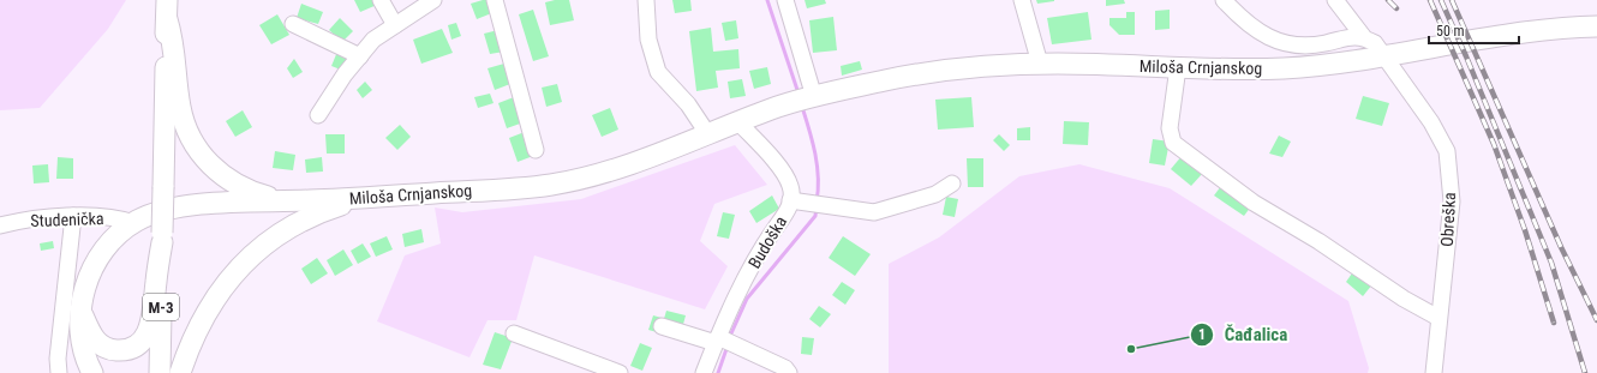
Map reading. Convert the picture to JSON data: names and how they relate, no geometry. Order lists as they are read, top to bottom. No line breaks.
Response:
{"streets":{"main road":["Miloša Crnjanskog","M-3"],"street":["Studenička","Obreška","Budoška"]},"crossings":[["Miloša Crnjanskog","Studenička"],["Miloša Crnjanskog","Obreška"],["Miloša Crnjanskog","Budoška"]],"places":["Čađalica"],"scale_bar":"50 m"}
